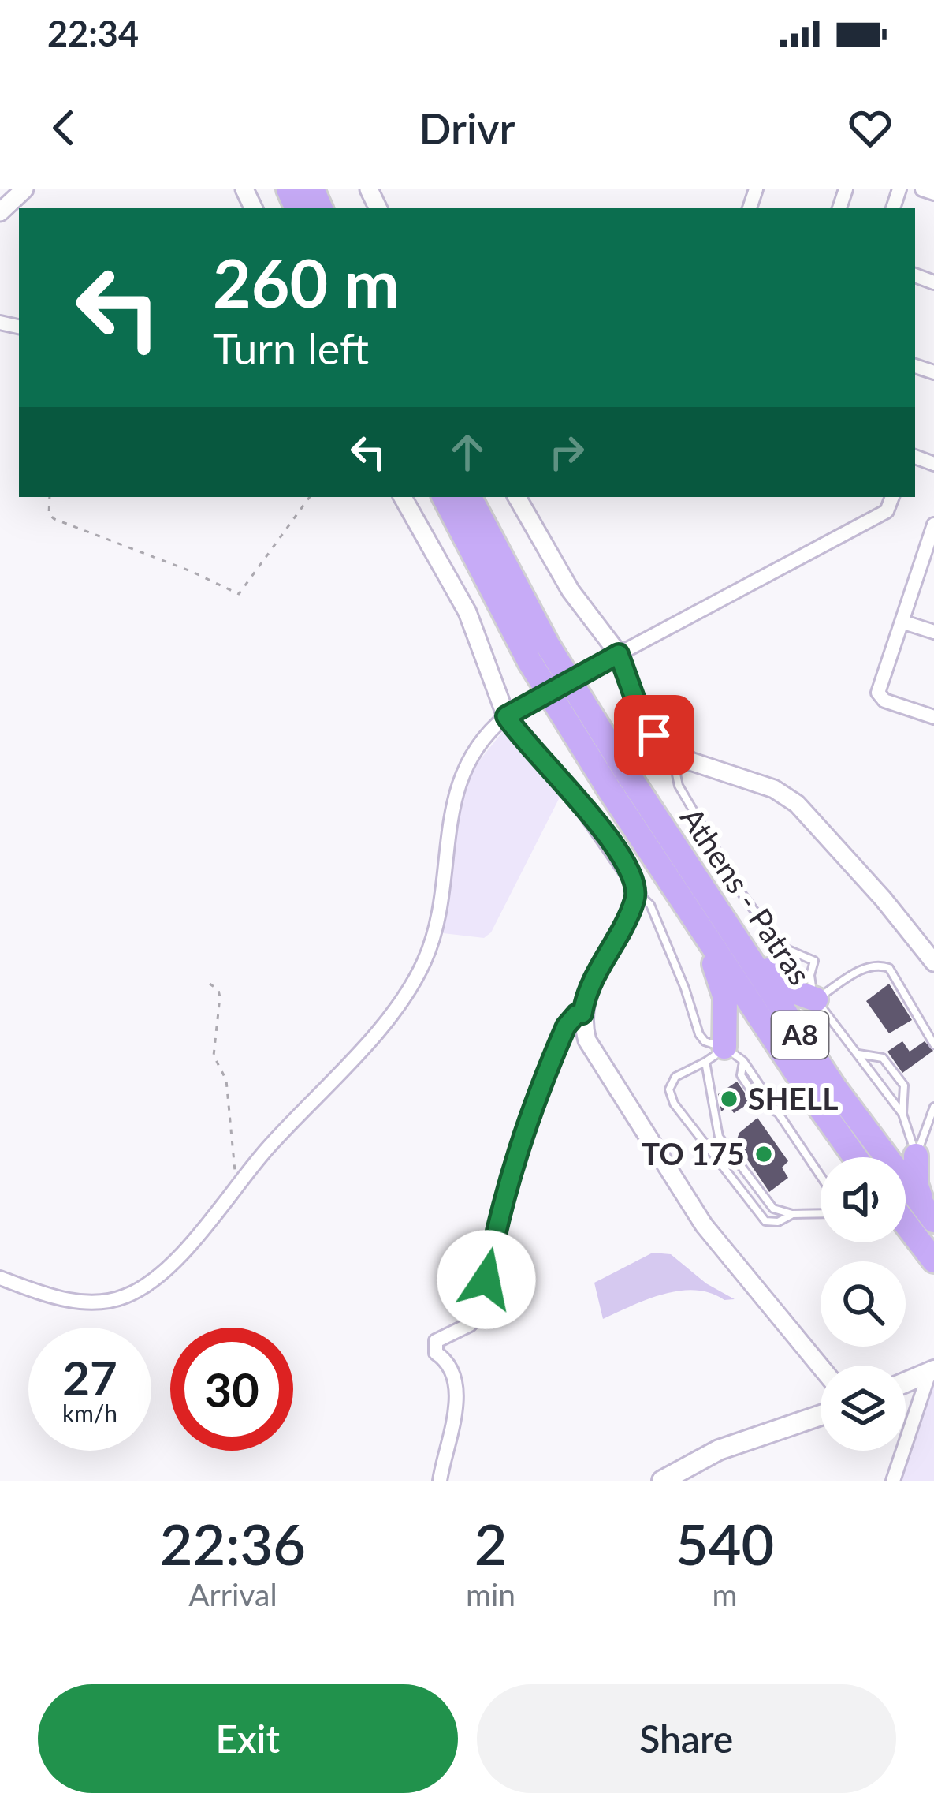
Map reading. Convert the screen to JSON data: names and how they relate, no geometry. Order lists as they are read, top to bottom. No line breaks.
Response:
{"streets":{"highway":["Athens - Patras","Α8"]},"places":["SHELL","TO 175"],"page":{"status":"22:34","header":"Drivr","turn":["260 m","Turn left"],"speed":"27 km/h","limit":"30","eta":["22:36","Arrival","2","min","540","m"],"buttons":["Exit","Share"]}}
